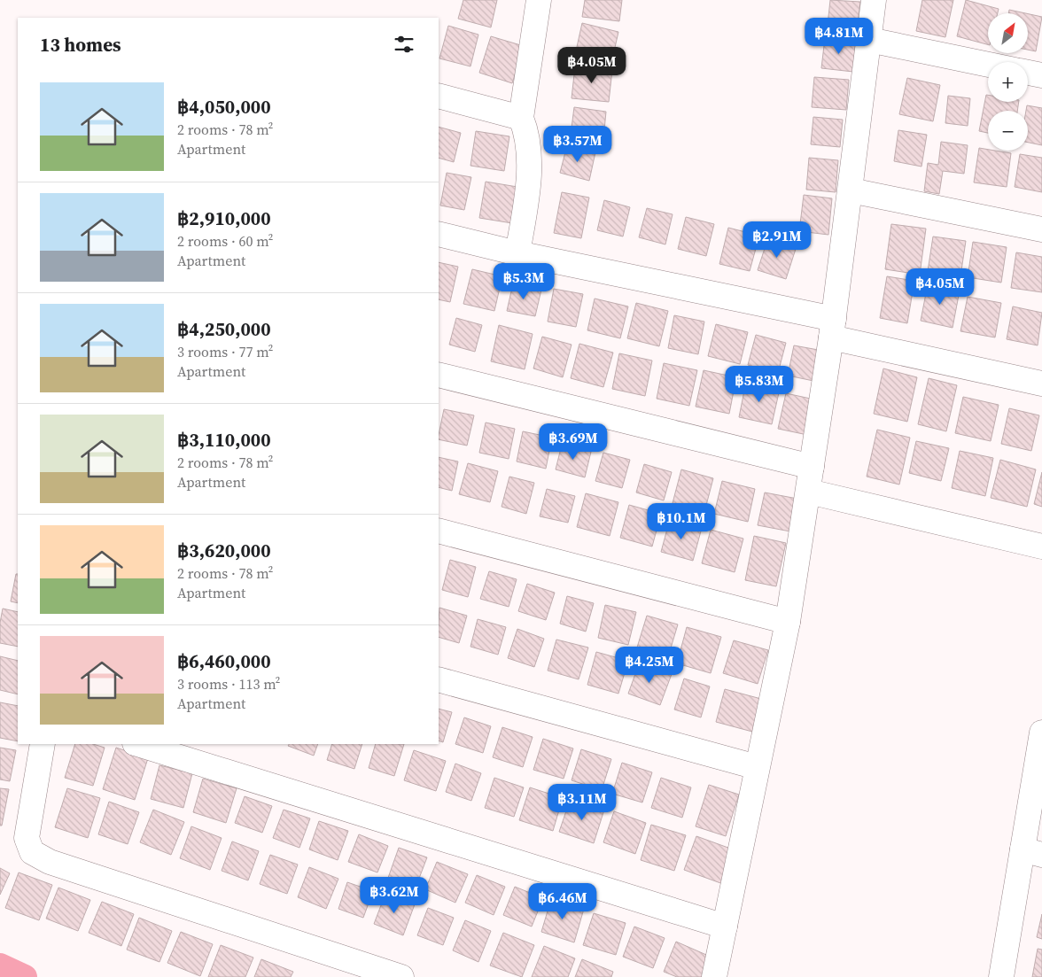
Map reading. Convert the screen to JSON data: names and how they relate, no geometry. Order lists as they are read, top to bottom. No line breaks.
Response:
{"north":"top right","page":{"map_buttons":["+","−"],"price":["฿4.81M","฿4.05M","฿3.57M","฿2.91M","฿5.3M","฿4.05M","฿5.83M","฿3.69M","฿10.1M","฿4.25M","฿3.11M","฿3.62M","฿6.46M"],"heading":"13 homes","list":[{"name":"฿4,050,000","note":"2 rooms · 78 m² · Apartment"},{"name":"฿2,910,000","note":"2 rooms · 60 m² · Apartment"},{"name":"฿4,250,000","note":"3 rooms · 77 m² · Apartment"},{"name":"฿3,110,000","note":"2 rooms · 78 m² · Apartment"},{"name":"฿3,620,000","note":"2 rooms · 78 m² · Apartment"},{"name":"฿6,460,000","note":"3 rooms · 113 m² · Apartment"}]}}
